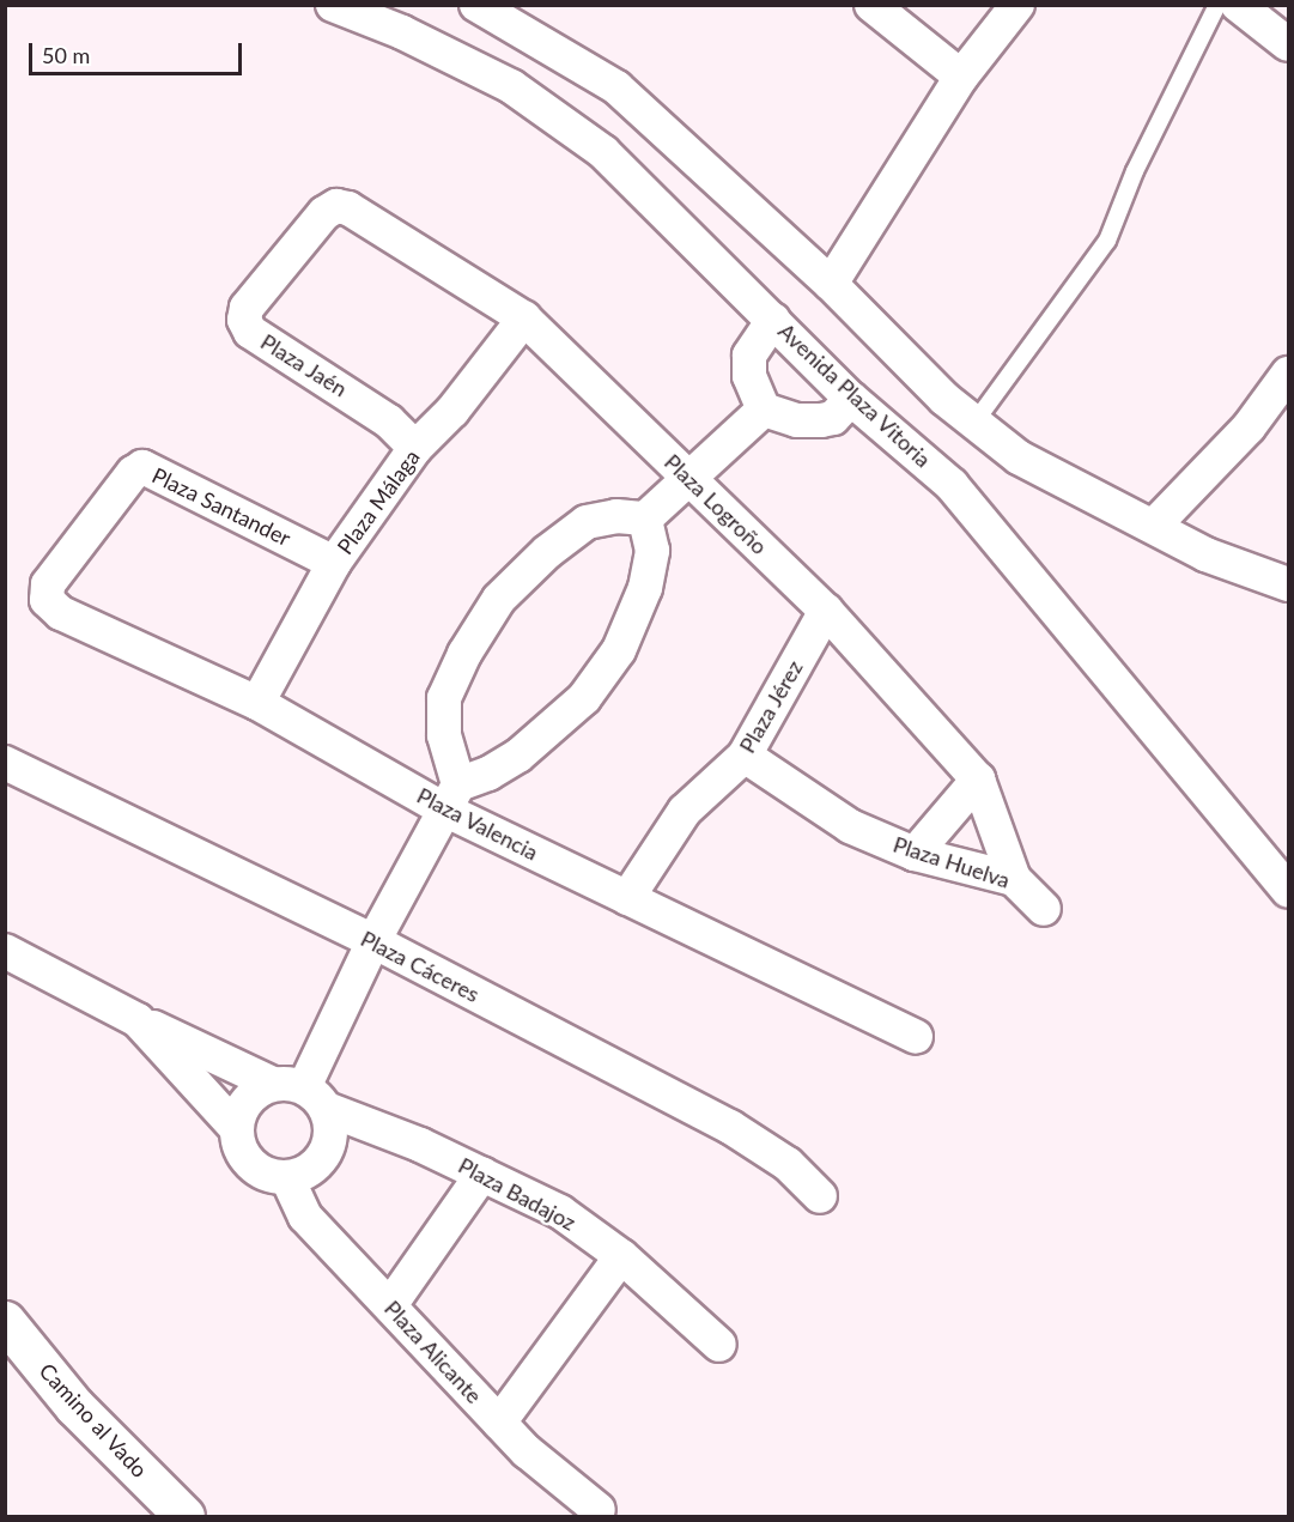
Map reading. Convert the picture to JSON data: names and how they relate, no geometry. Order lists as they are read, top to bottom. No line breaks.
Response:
{"streets":{"street":["Plaza Jaén","Avenida Plaza Vitoria","Plaza Málaga","Plaza Logroño","Plaza Santander","Plaza Jérez","Plaza Valencia","Plaza Huelva","Plaza Cáceres","Plaza Badajoz","Plaza Alicante","Camino al Vado"]},"crossings":[["Plaza Jaén","Plaza Málaga"],["Plaza Jaén","Plaza Logroño"],["Plaza Málaga","Plaza Logroño"],["Plaza Málaga","Plaza Santander"],["Plaza Málaga","Plaza Valencia"],["Plaza Logroño","Plaza Jérez"],["Plaza Logroño","Plaza Huelva"],["Plaza Santander","Plaza Valencia"],["Plaza Jérez","Plaza Valencia"],["Plaza Jérez","Plaza Huelva"],["Plaza Badajoz","Plaza Alicante"]],"scale_bar":"50 m"}
